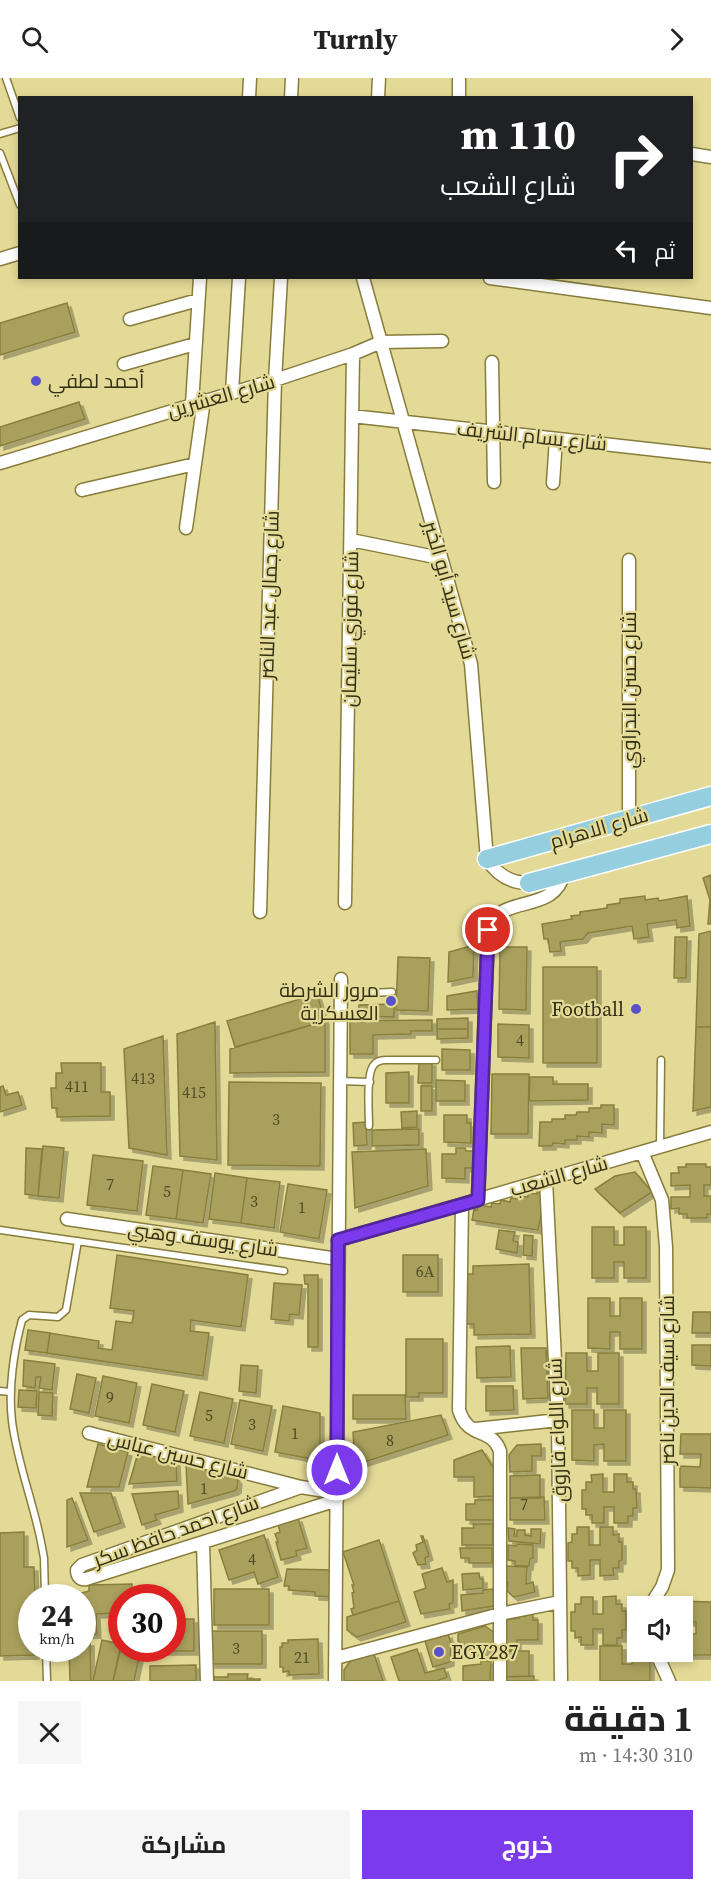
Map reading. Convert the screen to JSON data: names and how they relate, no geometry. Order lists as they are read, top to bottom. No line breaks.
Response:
{"streets":{"main road":["شارع الاهرام"],"street":["شارع العشرين","شارع بسام الشريف","شارع سيد أبو الخير","شارع جمال عبد الناصر","شارع فوزي سليمان","شارع حسن البدراوي","شارع الشعب","شارع يوسف وهبي","شارع سيف الدين ناصر","شارع اللواء فاروق","شارع حسين عباس","شارع احمد حافظ سكر"]},"crossings":[["شارع العشرين","شارع سيد أبو الخير"],["شارع العشرين","شارع جمال عبد الناصر"],["شارع العشرين","شارع فوزي سليمان"],["شارع بسام الشريف","شارع سيد أبو الخير"],["شارع بسام الشريف","شارع فوزي سليمان"],["شارع سيد أبو الخير","شارع الاهرام"],["شارع حسن البدراوي","شارع الاهرام"],["شارع الشعب","شارع سيف الدين ناصر"],["شارع الشعب","شارع اللواء فاروق"],["شارع حسين عباس","شارع احمد حافظ سكر"]],"places":["أحمد لطفي","مرور الشرطة العسكرية","Football","EGY287"],"house_numbers":["4","413","411","415","3","7","5","3","1","6A","9","5","3","1","8","1","7","4","3","21"],"page":{"header":"Turnly","turn":["110 m","شارع الشعب"],"then":"ثم","speed":"24 km/h","limit":"30","heading":["1 دقيقة","310 m · 14:30"],"buttons":["خروج","مشاركة"]}}
